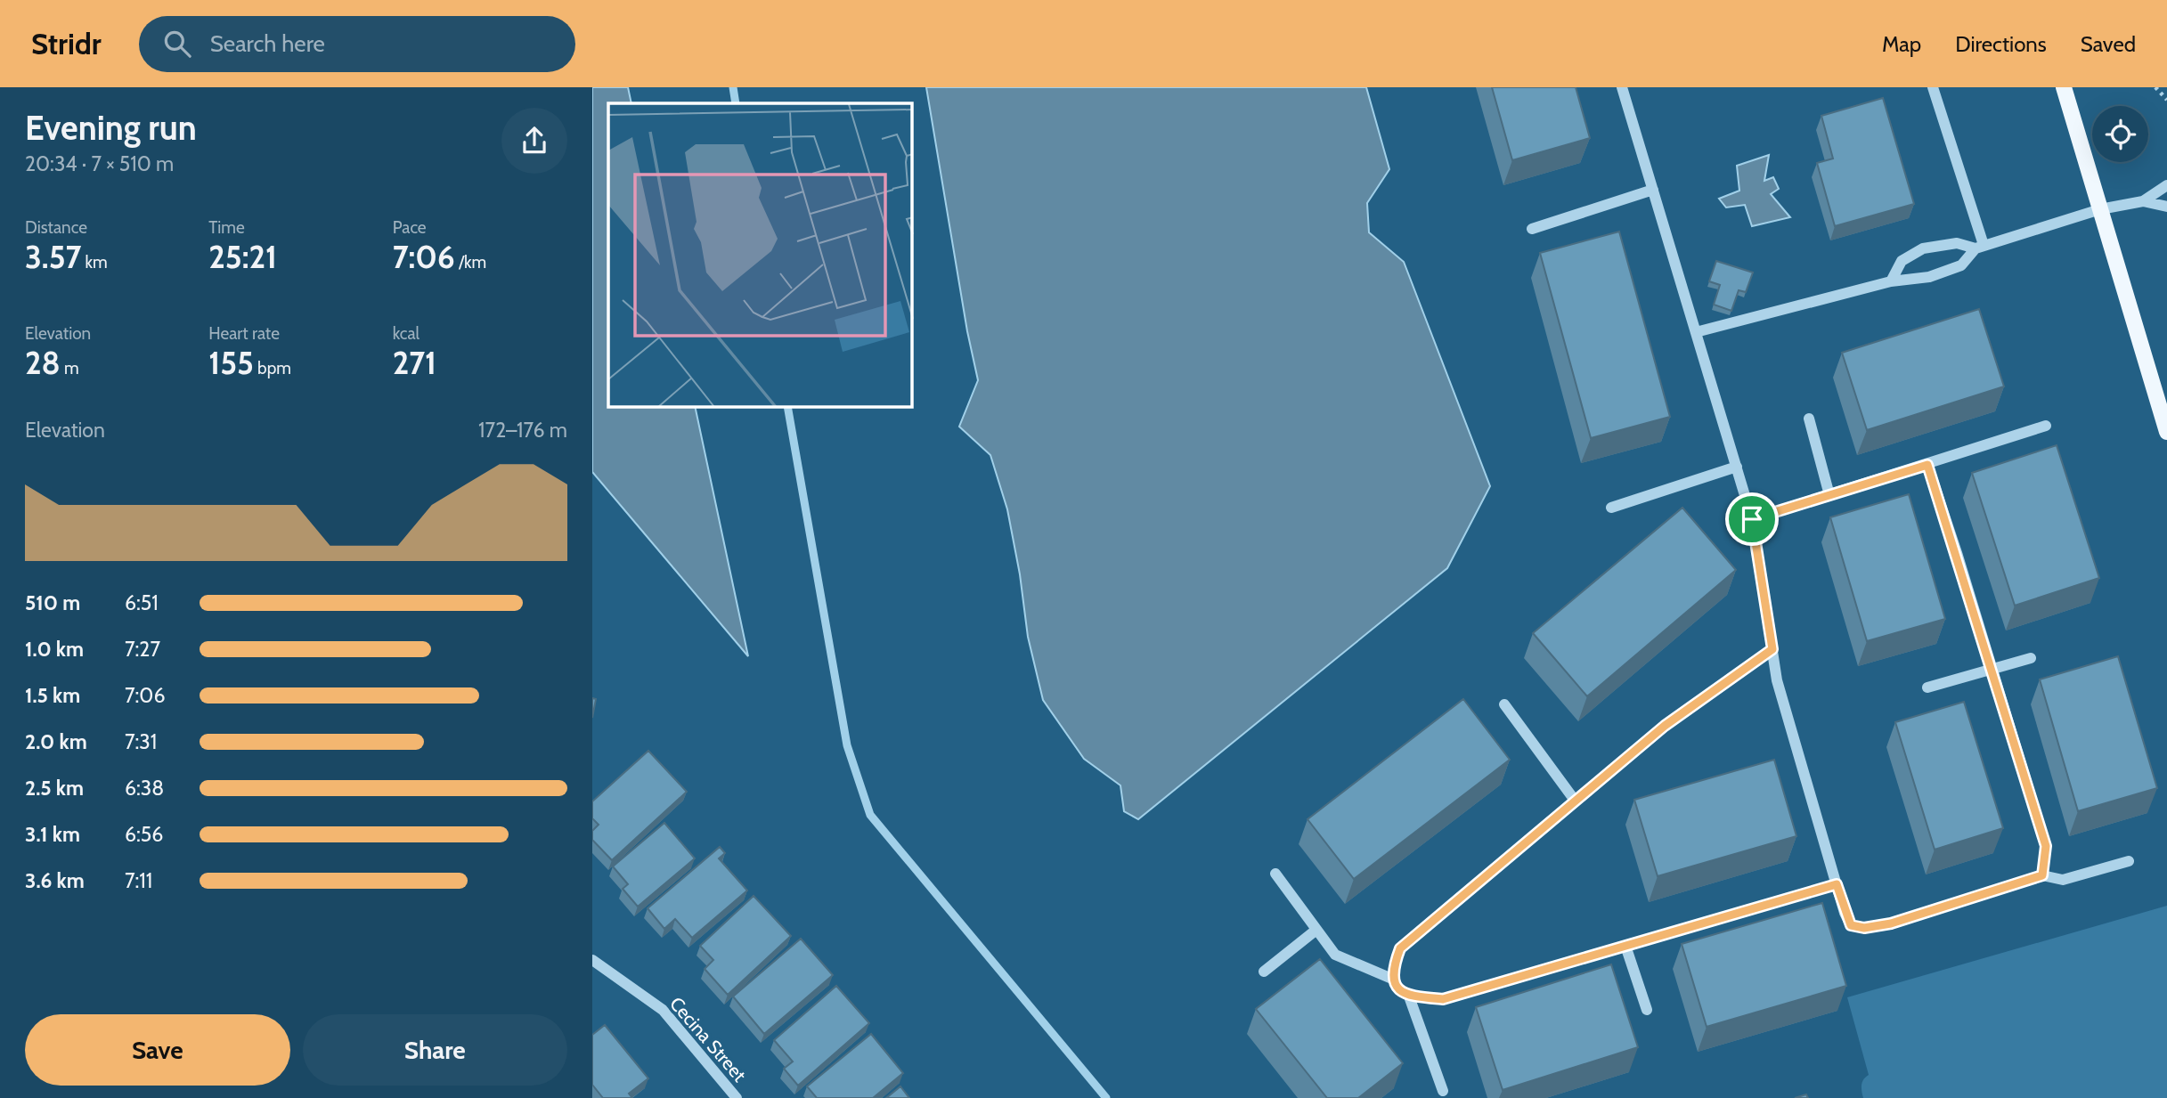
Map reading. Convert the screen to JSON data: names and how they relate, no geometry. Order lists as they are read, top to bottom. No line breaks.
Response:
{"streets":{"street":["Cecina Street"]},"page":{"header":"Stridr","search":"Search here","nav":["Map","Directions","Saved"],"heading":["Evening run","20:34 · 7 × 510 m"],"stats":[["Distance","3.57 km"],["Time","25:21"],["Pace","7:06 /km"],["Elevation","28 m"],["Heart rate","155 bpm"],["kcal","271"]],"chart":["Elevation","172–176 m"],"list":[{"name":"510 m","note":"6:51"},{"name":"1.0 km","note":"7:27"},{"name":"1.5 km","note":"7:06"},{"name":"2.0 km","note":"7:31"},{"name":"2.5 km","note":"6:38"},{"name":"3.1 km","note":"6:56"},{"name":"3.6 km","note":"7:11"}],"buttons":["Save","Share"]}}
